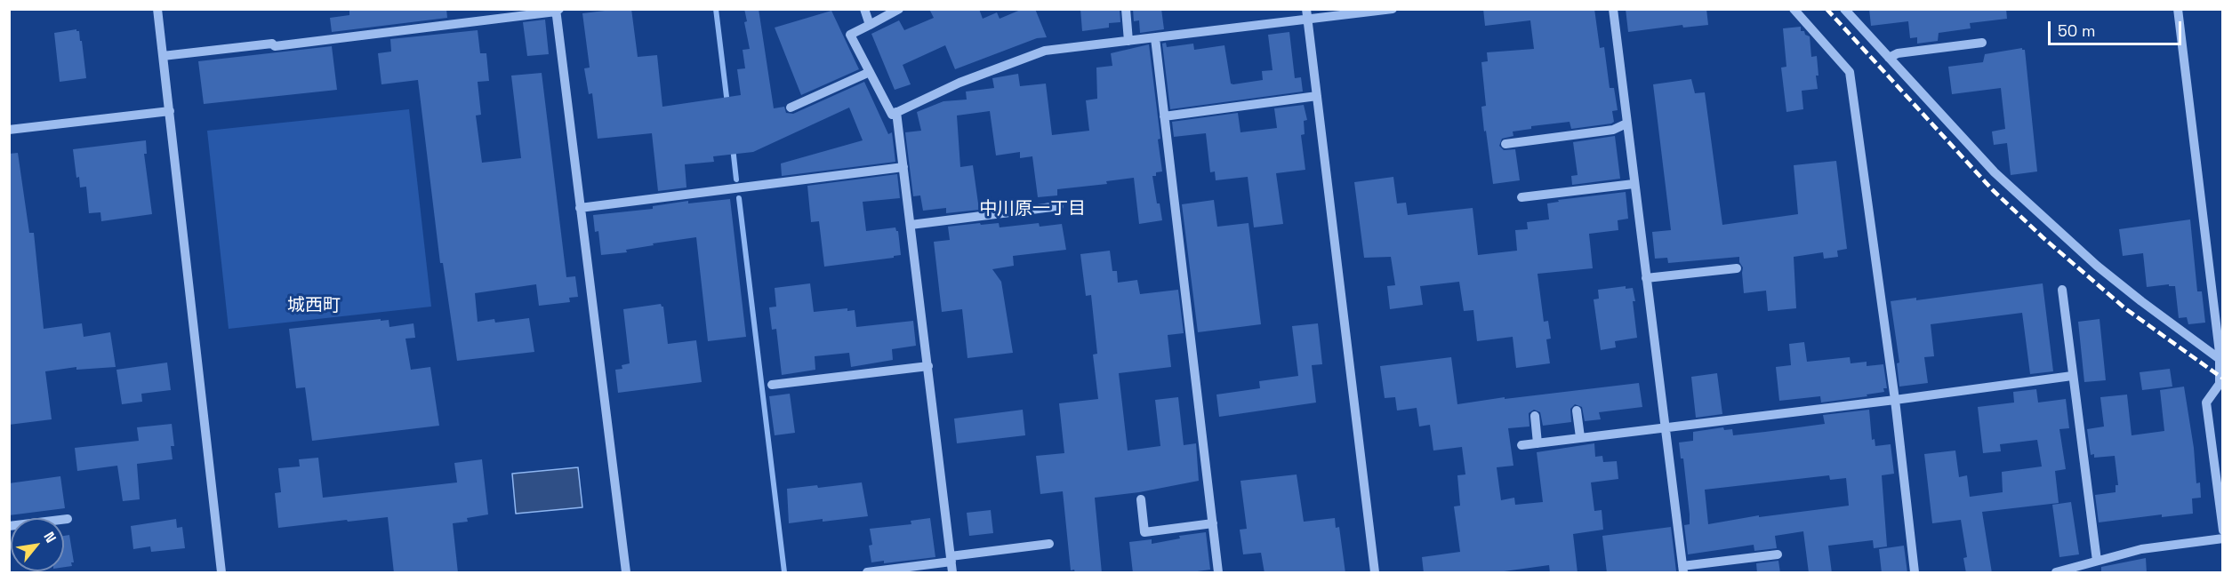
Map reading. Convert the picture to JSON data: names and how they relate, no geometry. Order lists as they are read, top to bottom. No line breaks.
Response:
{"districts":["中川原一丁目","城西町"],"scale_bar":"50 m","north":"top right"}
